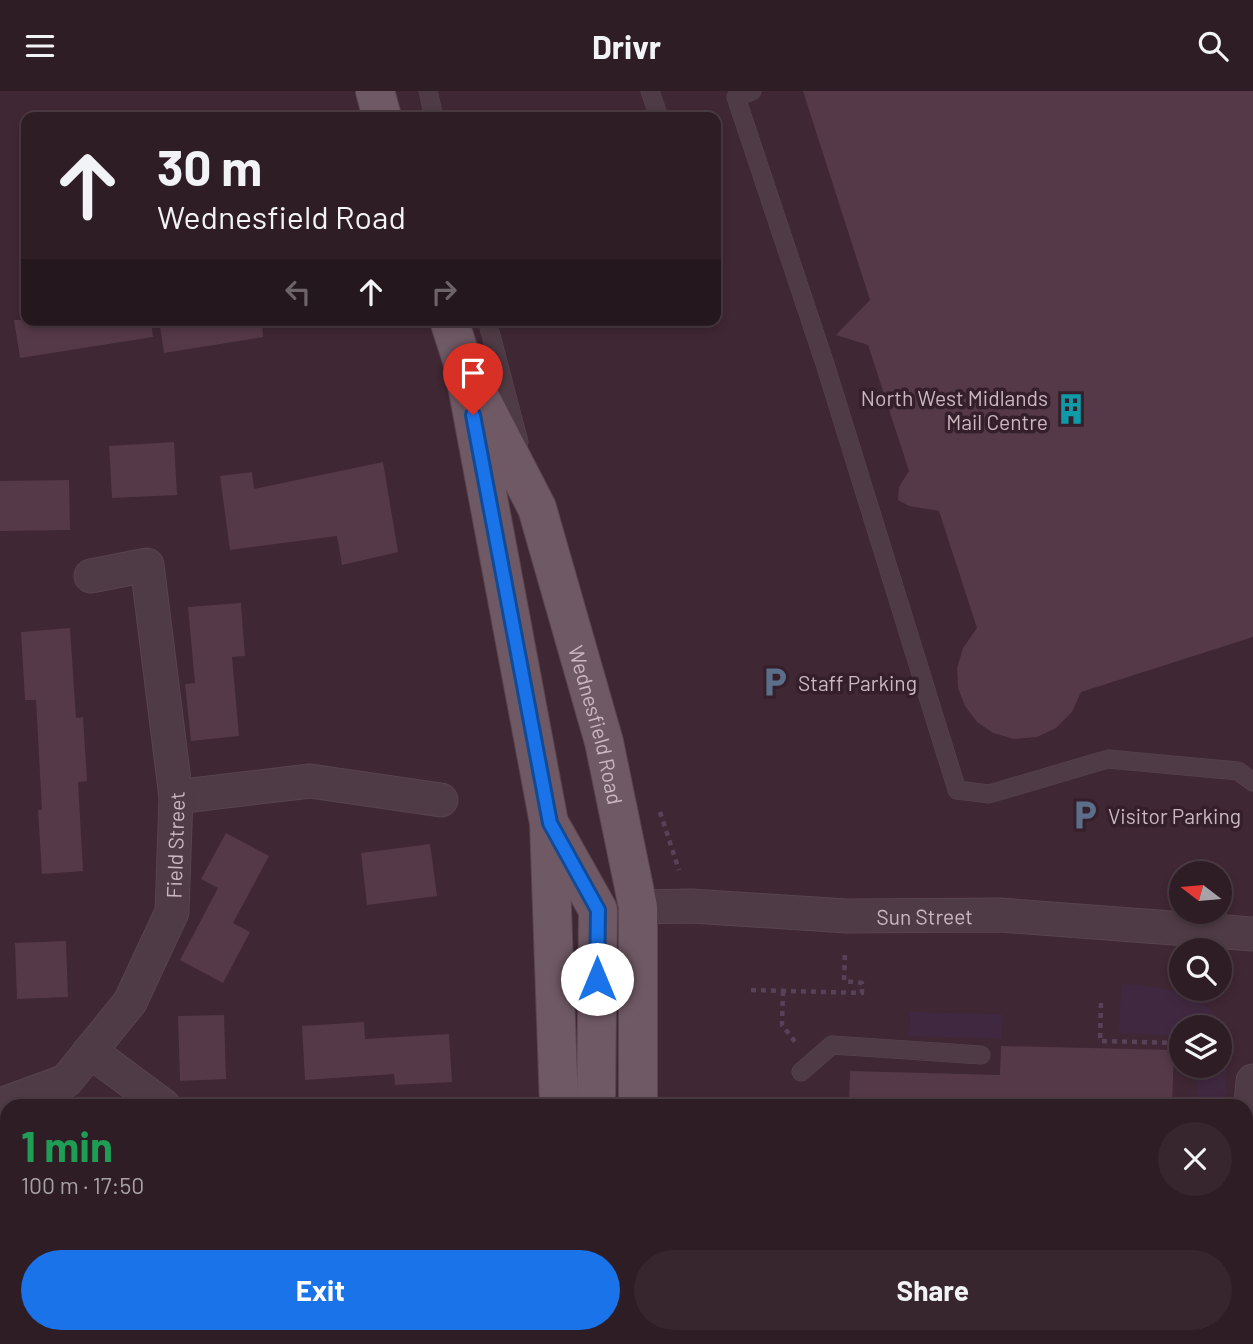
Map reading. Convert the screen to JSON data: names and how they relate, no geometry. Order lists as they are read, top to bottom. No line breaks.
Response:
{"streets":{"main road":["Wednesfield Road","Sun Street"],"street":["Field Street"]},"crossings":[["Wednesfield Road","Sun Street"]],"places":{"building":["North West Midlands Mail Centre"],"parking":["Staff Parking","Visitor Parking"]},"north":"left","page":{"header":"Drivr","turn":["30 m","Wednesfield Road"],"heading":["1 min","100 m · 17:50"],"buttons":["Exit","Share"]}}
